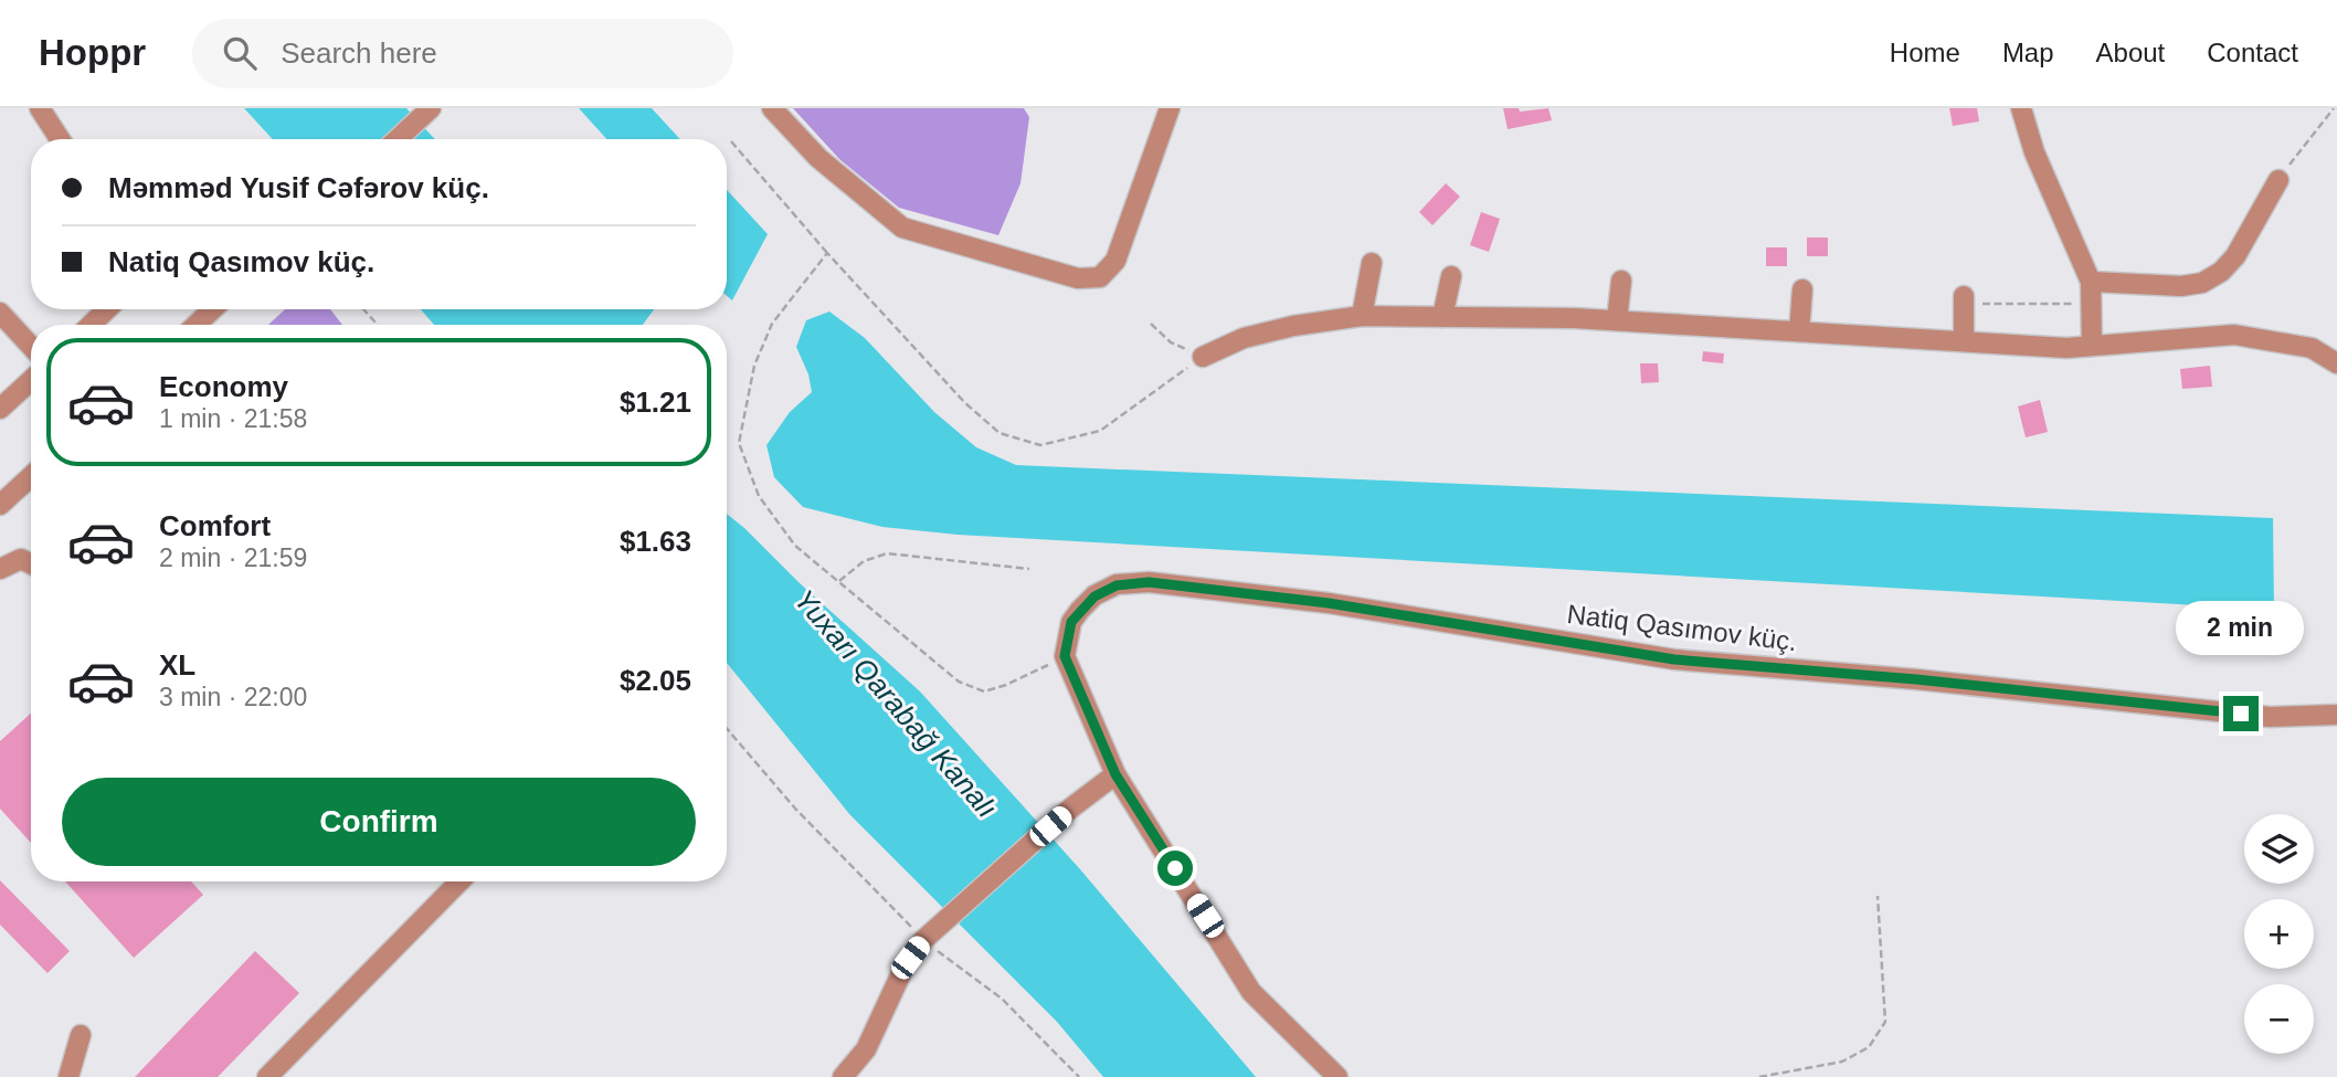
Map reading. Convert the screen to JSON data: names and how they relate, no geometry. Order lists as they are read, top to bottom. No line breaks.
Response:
{"streets":{"street":["Natiq Qasımov küç."]},"water":["Yuxarı Qarabağ Kanalı"],"page":{"header":"Hoppr","search":"Search here","nav":["Home","Map","About","Contact"],"banner":["Məmməd Yusif Cəfərov küç.","Natiq Qasımov küç."],"list":[{"name":"Economy","note":"1 min · 21:58","value":"$1.21"},{"name":"Comfort","note":"2 min · 21:59","value":"$1.63"},{"name":"XL","note":"3 min · 22:00","value":"$2.05"}],"bubble":"2 min","buttons":"Confirm","map_buttons":["+","−"]}}
